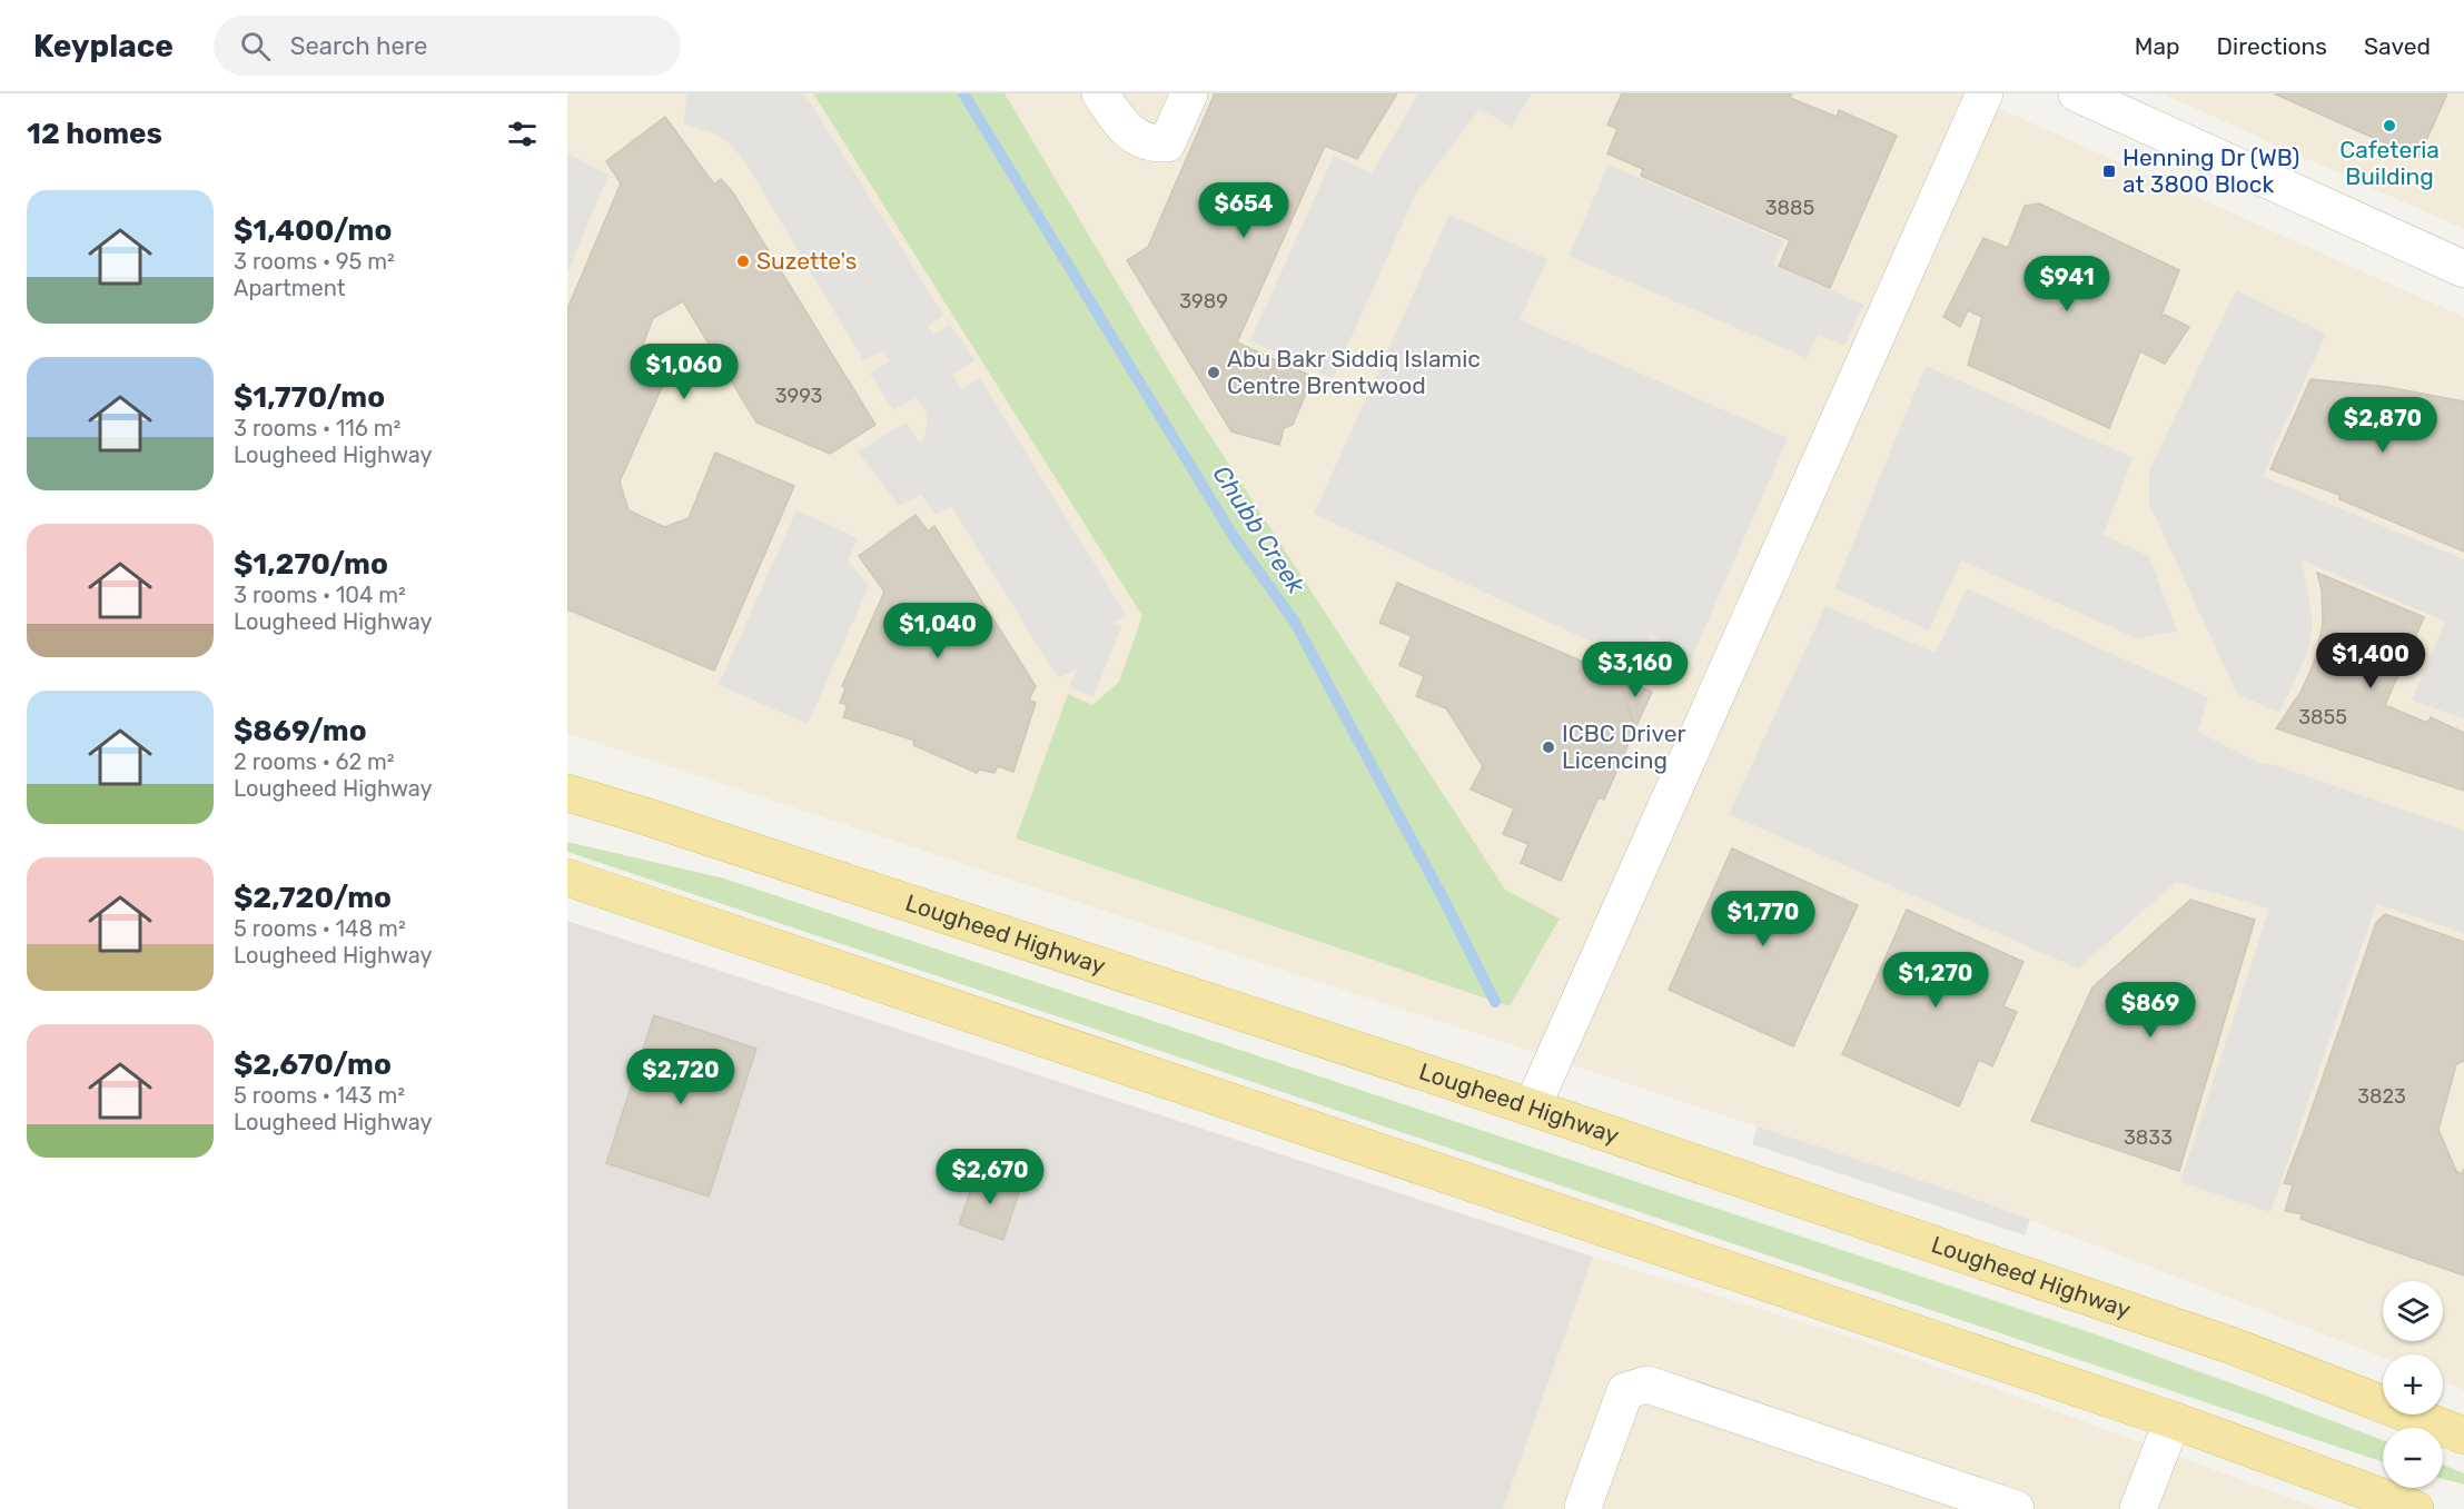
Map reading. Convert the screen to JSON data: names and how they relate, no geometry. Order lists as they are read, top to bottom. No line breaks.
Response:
{"streets":{"main road":["Lougheed Highway"]},"water":["Chubb Creek"],"places":{"other":["Cafeteria Building","Suzette's","Abu Bakr Siddiq Islamic Centre Brentwood","ICBC Driver Licencing"],"transit":["Henning Dr (WB) at 3800 Block"]},"house_numbers":["3885","3989","3993","3855","3823","3833"],"page":{"header":"Keyplace","search":"Search here","nav":["Map","Directions","Saved"],"heading":"12 homes","list":[{"name":"$1,400/mo","note":"3 rooms · 95 m² · Apartment"},{"name":"$1,770/mo","note":"3 rooms · 116 m² · Lougheed Highway"},{"name":"$1,270/mo","note":"3 rooms · 104 m² · Lougheed Highway"},{"name":"$869/mo","note":"2 rooms · 62 m² · Lougheed Highway"},{"name":"$2,720/mo","note":"5 rooms · 148 m² · Lougheed Highway"},{"name":"$2,670/mo","note":"5 rooms · 143 m² · Lougheed Highway"}],"price":["$654","$941","$1,060","$2,870","$1,040","$1,400","$3,160","$1,770","$1,270","$869","$2,720","$2,670"],"map_buttons":["+","−"]}}
